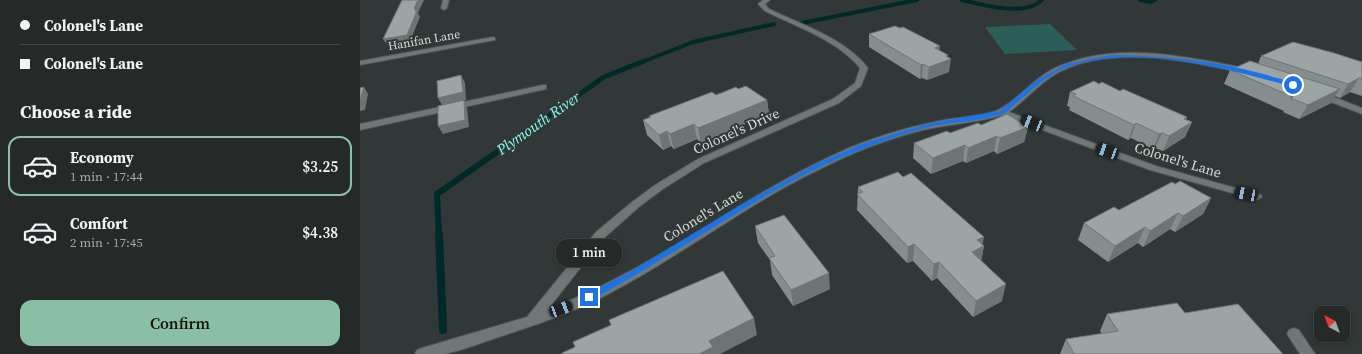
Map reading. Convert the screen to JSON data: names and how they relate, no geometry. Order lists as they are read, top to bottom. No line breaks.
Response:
{"streets":{"street":["Hanifan Lane","Colonel's Drive","Colonel's Lane"]},"crossings":[["Colonel's Drive","Colonel's Lane"]],"water":["Plymouth River"],"north":"top left","page":{"banner":["Colonel's Lane","Colonel's Lane"],"heading":"Choose a ride","list":[{"name":"Economy","note":"1 min · 17:44","value":"$3.25"},{"name":"Comfort","note":"2 min · 17:45","value":"$4.38"}],"bubble":"1 min","buttons":"Confirm"}}
